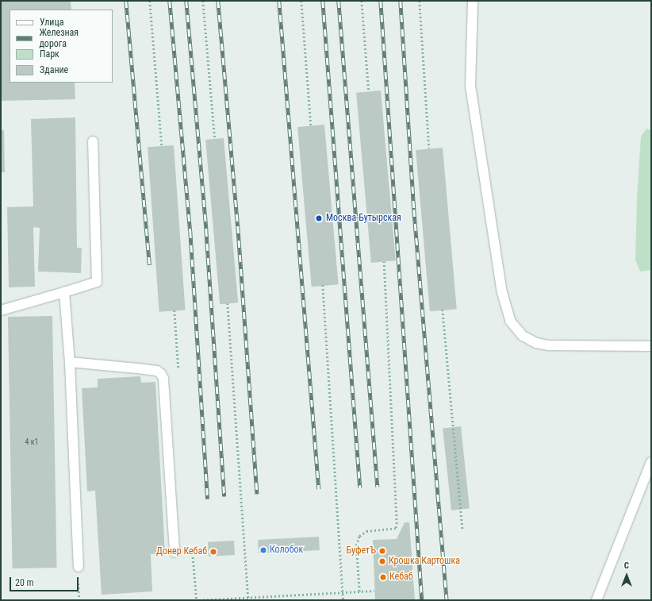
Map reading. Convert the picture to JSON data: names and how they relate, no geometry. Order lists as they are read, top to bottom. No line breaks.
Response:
{"places":["Москва-Бутырская","Колобок","БуфетЪ","Донер Кебаб","Крошка Картошка","Кебаб"],"house_numbers":["4 к1"],"legend":["Улица","Железная дорога","Парк","Здание"],"scale_bar":"20 m","north":"top"}
